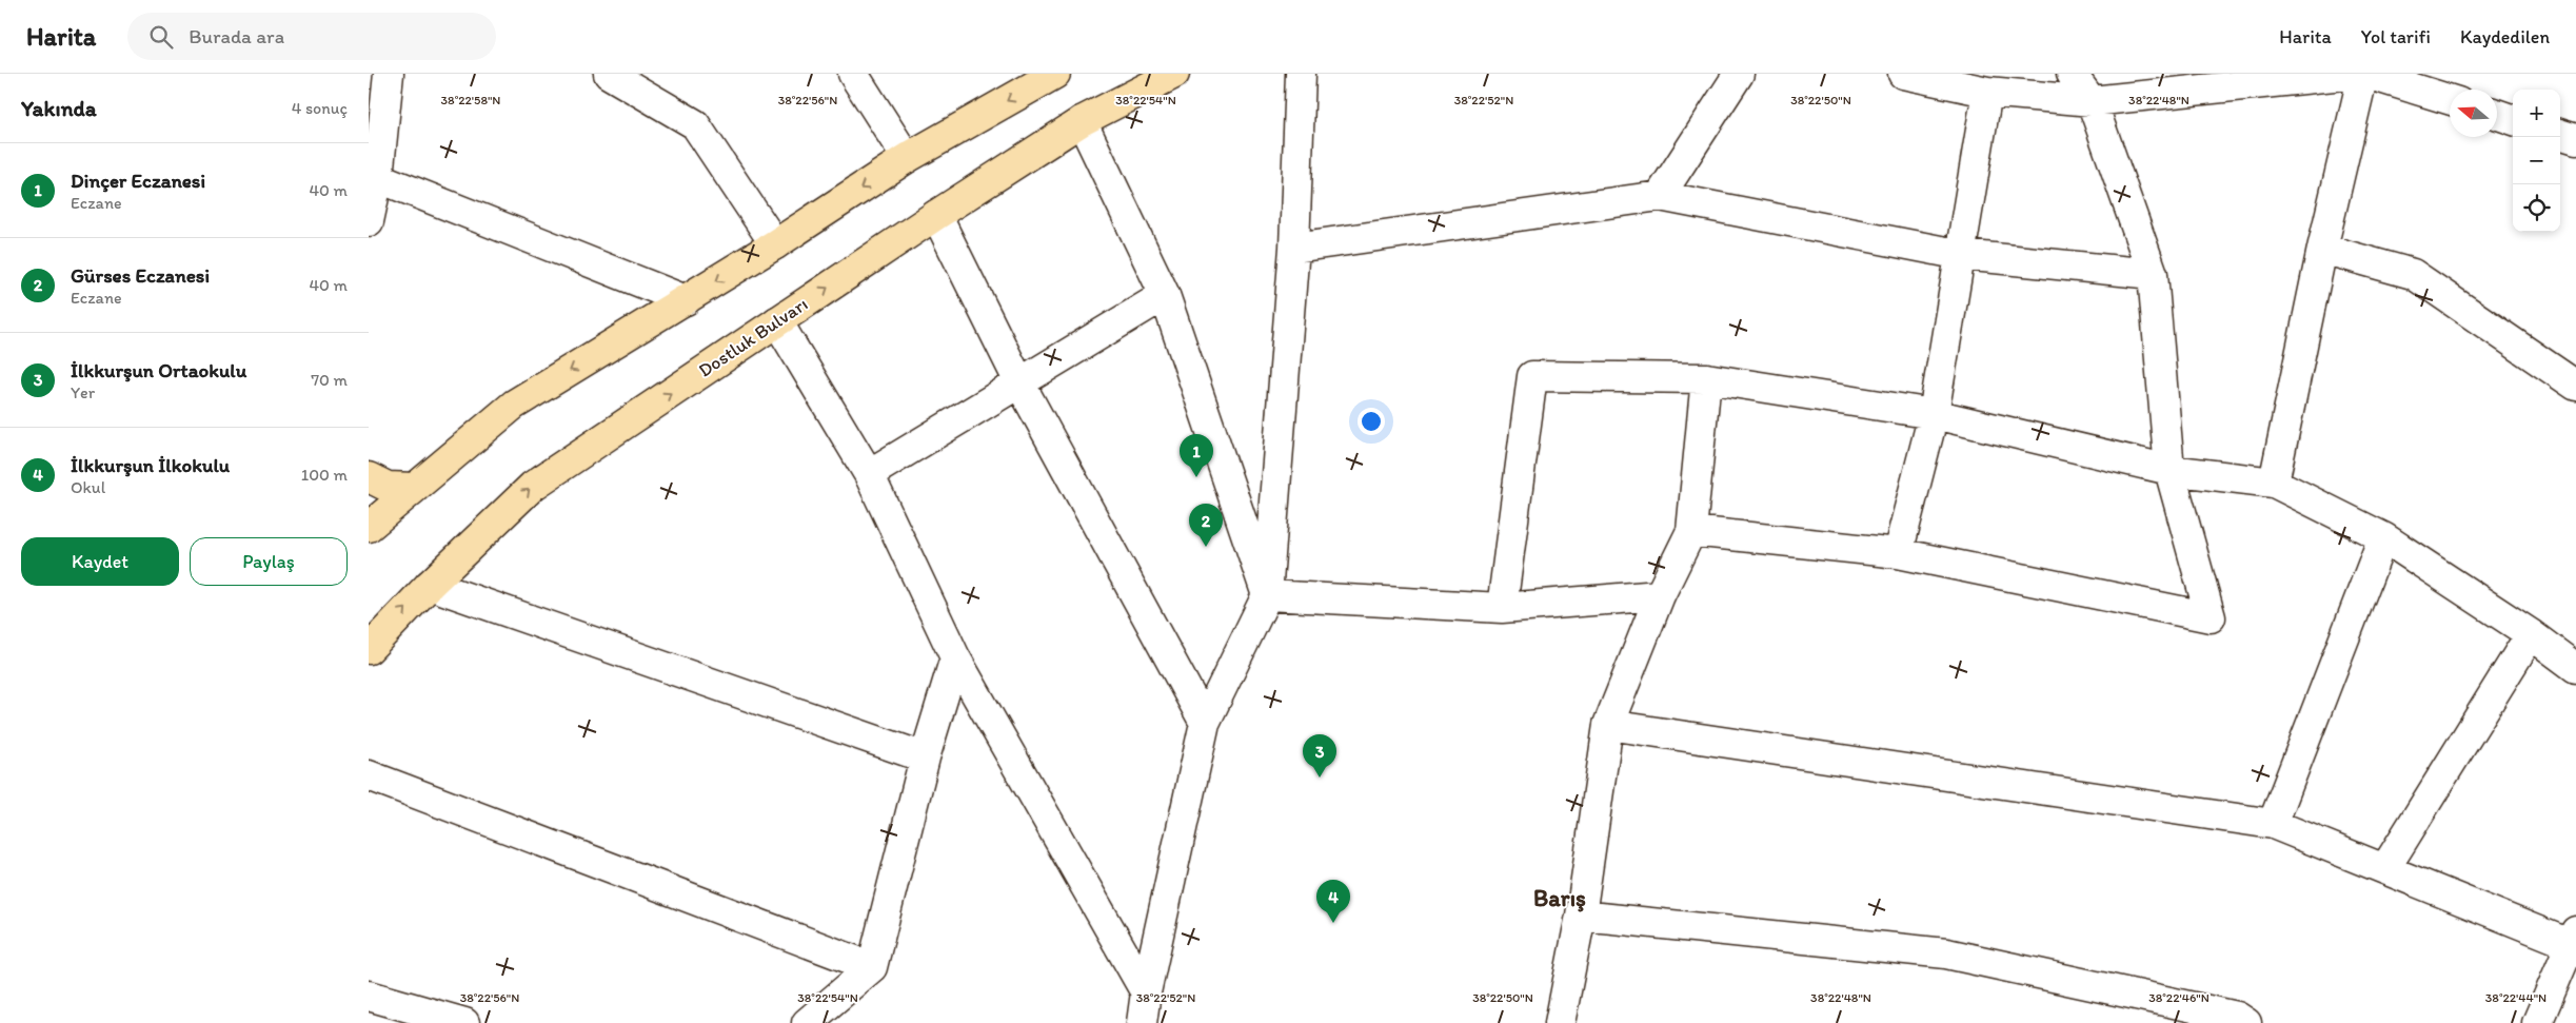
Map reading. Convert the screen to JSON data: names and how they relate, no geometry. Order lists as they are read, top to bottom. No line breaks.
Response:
{"streets":{"main road":["Dostluk Bulvarı"]},"districts":["Barış"],"north":"left","page":{"header":"Harita","search":"Burada ara","nav":["Harita","Yol tarifi","Kaydedilen"],"heading":["Yakında","4 sonuç"],"map_buttons":["+","−"],"list":[{"mark":"1","name":"Dinçer Eczanesi","note":"Eczane","value":"40 m"},{"mark":"2","name":"Gürses Eczanesi","note":"Eczane","value":"40 m"},{"mark":"3","name":"İlkkurşun Ortaokulu","note":"Yer","value":"70 m"},{"mark":"4","name":"İlkkurşun İlkokulu","note":"Okul","value":"100 m"}],"pins":["1","2","3","4"],"buttons":["Kaydet","Paylaş"]},"coordinates":["38°22'58\"N","38°22'56\"N","38°22'54\"N","38°22'52\"N","38°22'50\"N","38°22'48\"N","38°22'46\"N","38°22'44\"N"]}
